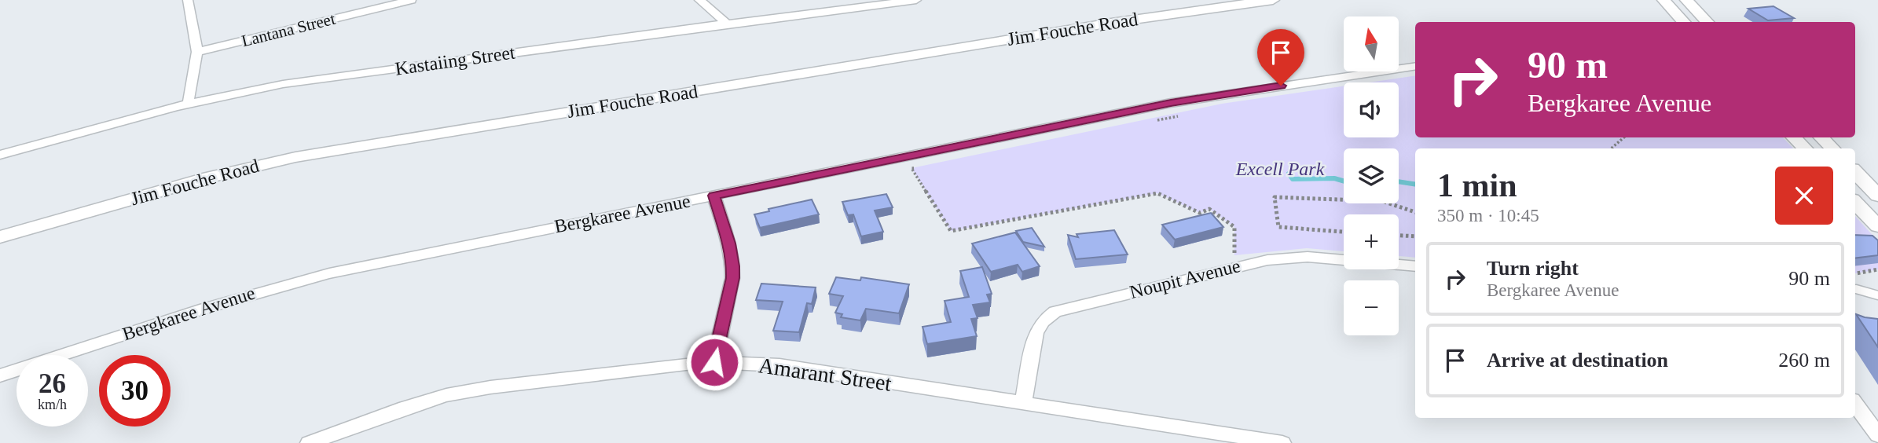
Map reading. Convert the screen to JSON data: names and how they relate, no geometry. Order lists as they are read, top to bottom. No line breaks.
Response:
{"streets":{"street":["Jim Fouche Road","Lantana Street","Kastaiing Street","Bergkaree Avenue","Noupit Avenue","Amarant Street"]},"crossings":[["Noupit Avenue","Amarant Street"]],"parks":["Excell Park"],"north":"top","page":{"map_buttons":["+","−"],"turn":["90 m","Bergkaree Avenue"],"heading":["1 min","350 m · 10:45"],"list":[{"name":"Turn right","note":"Bergkaree Avenue","value":"90 m"},{"name":"Arrive at destination","value":"260 m"}],"speed":"26 km/h","limit":"30"}}
